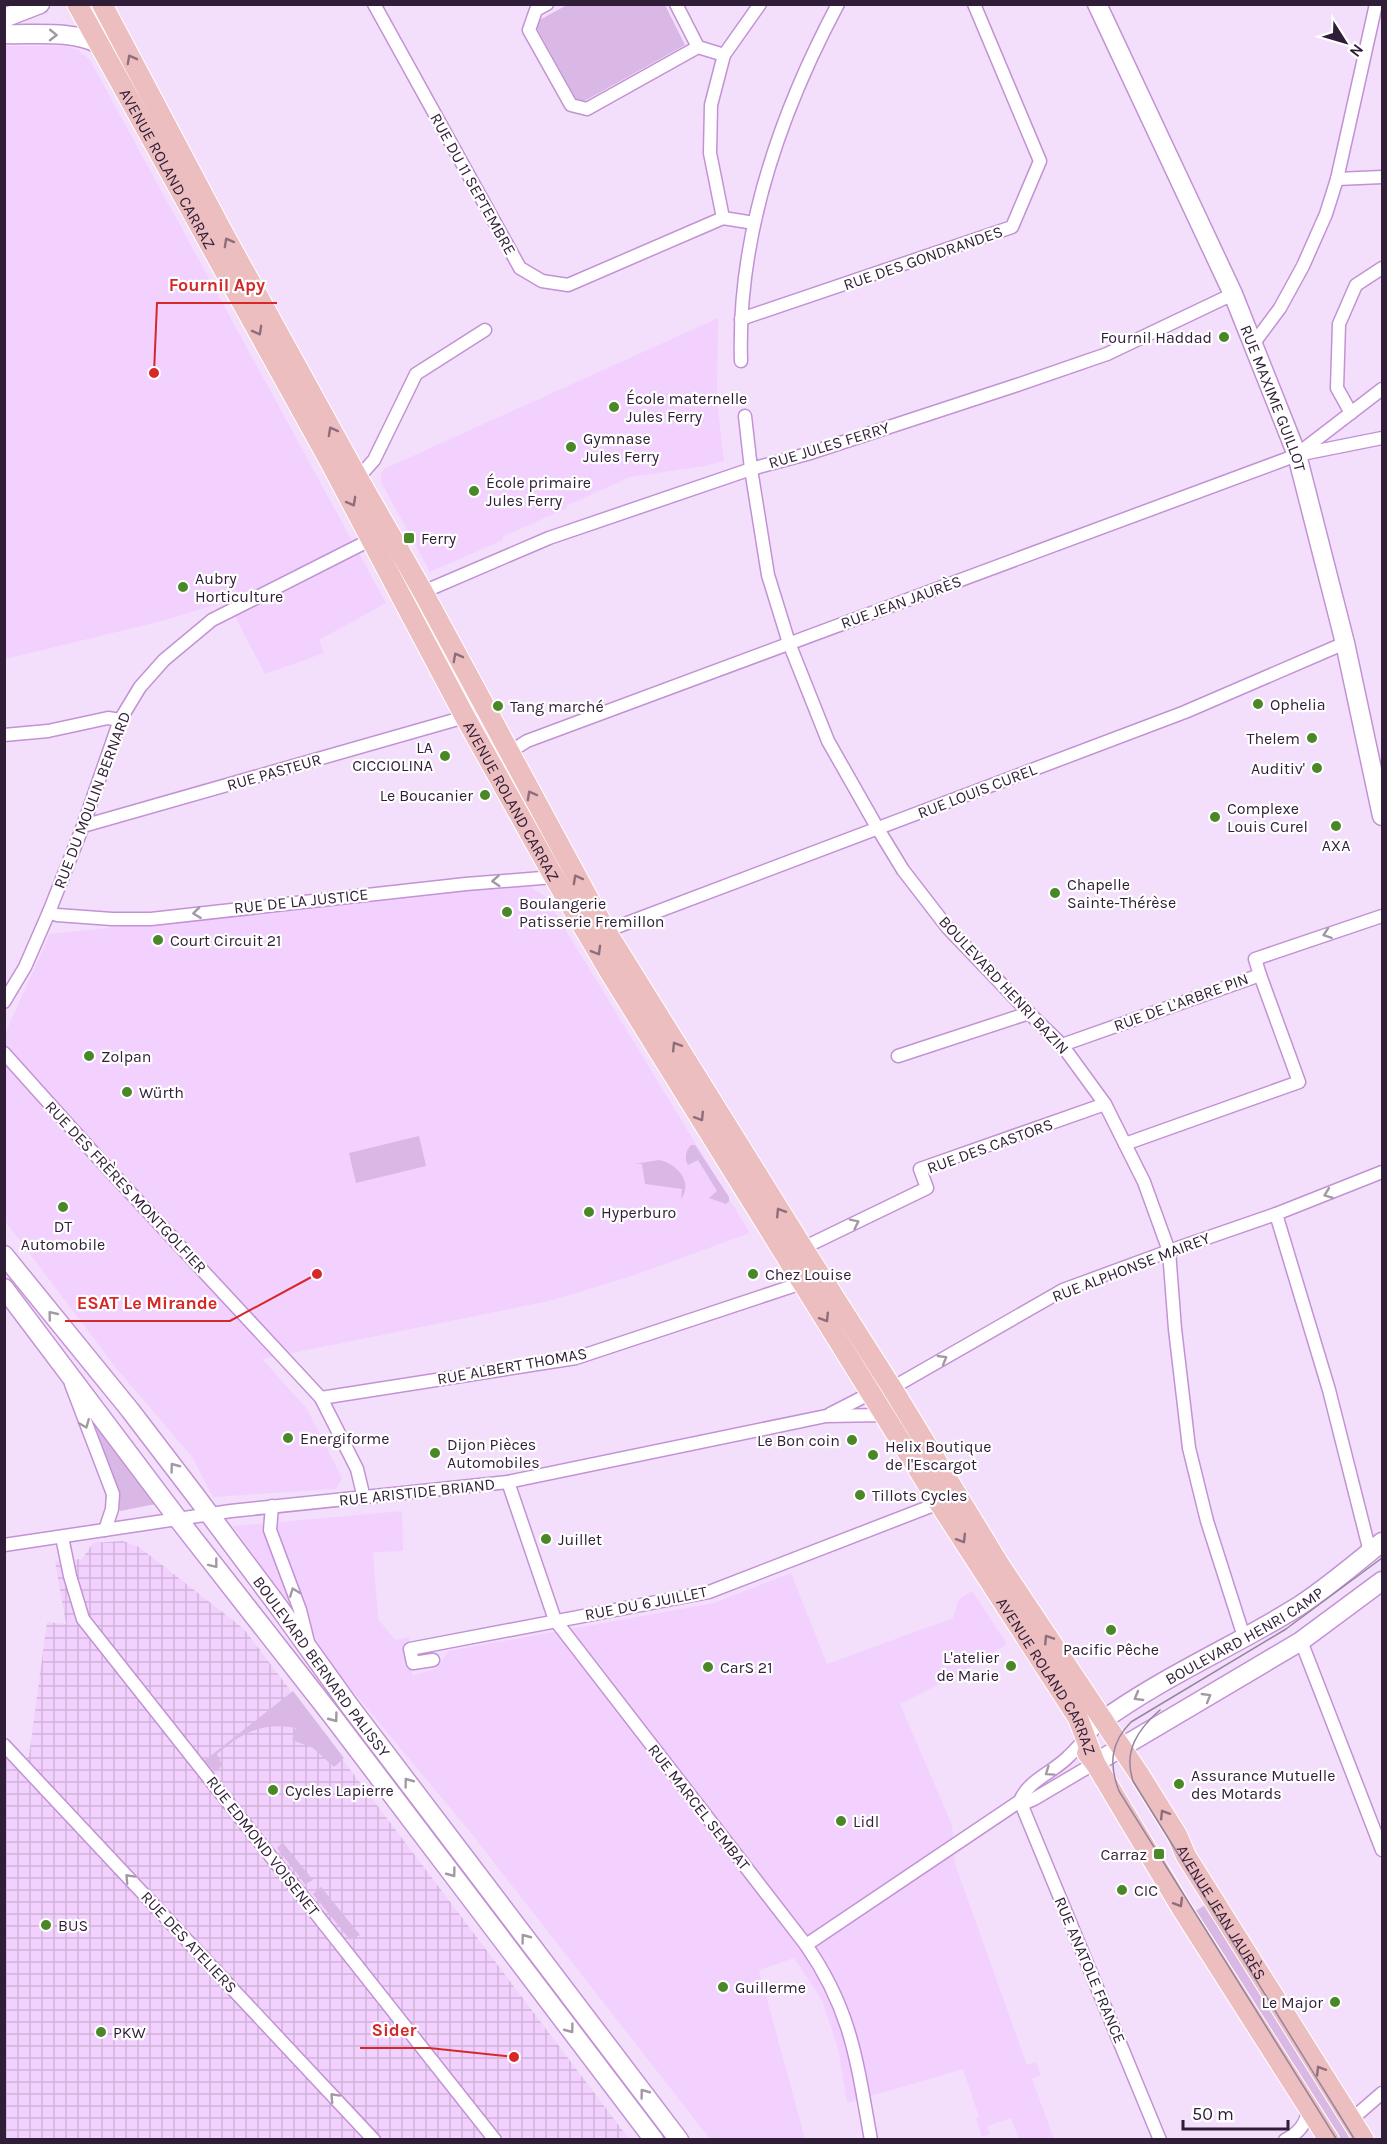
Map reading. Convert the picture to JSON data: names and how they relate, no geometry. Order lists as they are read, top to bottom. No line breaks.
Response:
{"streets":{"main road":["AVENUE ROLAND CARRAZ","RUE MAXIME GUILLOT","BOULEVARD HENRI CAMP","BOULEVARD BERNARD PALISSY","AVENUE JEAN JAURÈS"],"street":["RUE DU 11 SEPTEMBRE","RUE DES GONDRANDES","RUE JULES FERRY","RUE JEAN JAURÈS","RUE PASTEUR","RUE LOUIS CUREL","RUE DU MOULIN BERNARD","RUE DE LA JUSTICE","BOULEVARD HENRI BAZIN","RUE DE L'ARBRE PIN","RUE DES CASTORS","RUE DES FRÈRES MONTGOLFIER","RUE ALPHONSE MAIREY","RUE ALBERT THOMAS","RUE ARISTIDE BRIAND","RUE DU 6 JUILLET","RUE MARCEL SEMBAT","RUE EDMOND VOISENET","RUE DES ATELIERS","RUE ANATOLE FRANCE"]},"crossings":[["AVENUE ROLAND CARRAZ","RUE JULES FERRY"],["AVENUE ROLAND CARRAZ","RUE JEAN JAURÈS"],["AVENUE ROLAND CARRAZ","RUE PASTEUR"],["AVENUE ROLAND CARRAZ","RUE LOUIS CUREL"],["AVENUE ROLAND CARRAZ","RUE DU MOULIN BERNARD"],["AVENUE ROLAND CARRAZ","RUE DE LA JUSTICE"],["AVENUE ROLAND CARRAZ","RUE DES CASTORS"],["AVENUE ROLAND CARRAZ","RUE ALPHONSE MAIREY"],["AVENUE ROLAND CARRAZ","RUE ALBERT THOMAS"],["AVENUE ROLAND CARRAZ","RUE ARISTIDE BRIAND"],["AVENUE ROLAND CARRAZ","RUE DU 6 JUILLET"],["AVENUE ROLAND CARRAZ","BOULEVARD HENRI CAMP"],["AVENUE ROLAND CARRAZ","AVENUE JEAN JAURÈS"],["RUE MAXIME GUILLOT","RUE JULES FERRY"],["RUE MAXIME GUILLOT","RUE JEAN JAURÈS"],["RUE MAXIME GUILLOT","RUE LOUIS CUREL"],["RUE JULES FERRY","BOULEVARD HENRI BAZIN"],["RUE JEAN JAURÈS","BOULEVARD HENRI BAZIN"],["RUE PASTEUR","RUE DU MOULIN BERNARD"],["RUE LOUIS CUREL","BOULEVARD HENRI BAZIN"],["RUE DU MOULIN BERNARD","RUE DE LA JUSTICE"],["BOULEVARD HENRI BAZIN","RUE DE L'ARBRE PIN"],["BOULEVARD HENRI BAZIN","RUE DES CASTORS"],["BOULEVARD HENRI BAZIN","RUE ALPHONSE MAIREY"],["BOULEVARD HENRI BAZIN","BOULEVARD HENRI CAMP"],["RUE DES FRÈRES MONTGOLFIER","RUE ALBERT THOMAS"],["RUE DES FRÈRES MONTGOLFIER","RUE ARISTIDE BRIAND"],["RUE ARISTIDE BRIAND","BOULEVARD BERNARD PALISSY"],["RUE ARISTIDE BRIAND","RUE MARCEL SEMBAT"],["RUE ARISTIDE BRIAND","RUE EDMOND VOISENET"],["RUE DU 6 JUILLET","RUE MARCEL SEMBAT"]],"one_way":["RUE DE LA JUSTICE","RUE DE L'ARBRE PIN","RUE DES CASTORS","AVENUE JEAN JAURÈS","RUE DES ATELIERS"],"places":{"other":["Fournil Haddad","Fournil Apy","École maternelle Jules Ferry","Gymnase Jules Ferry","École primaire Jules Ferry","Aubry Horticulture","Ophelia","Tang marché","Thelem","LA CICCIOLINA","Auditiv'","Le Boucanier","Complexe Louis Curel","AXA","Chapelle Sainte-Thérèse","Boulangerie Patisserie Fremillon","Court Circuit 21","Zolpan","Würth","DT Automobile","Hyperburo","ESAT Le Mirande","Chez Louise","Energiforme","Le Bon coin","Dijon Pièces Automobiles","Helix Boutique de l'Escargot","Tillots Cycles","Juillet","Pacific Pêche","L'atelier de Marie","CarS 21","Assurance Mutuelle des Motards","Cycles Lapierre","Lidl","CIC","BUS","Guillerme","Le Major","PKW","Sider"],"transit":["Ferry","Carraz"]},"scale_bar":"50 m","north":"bottom right"}
